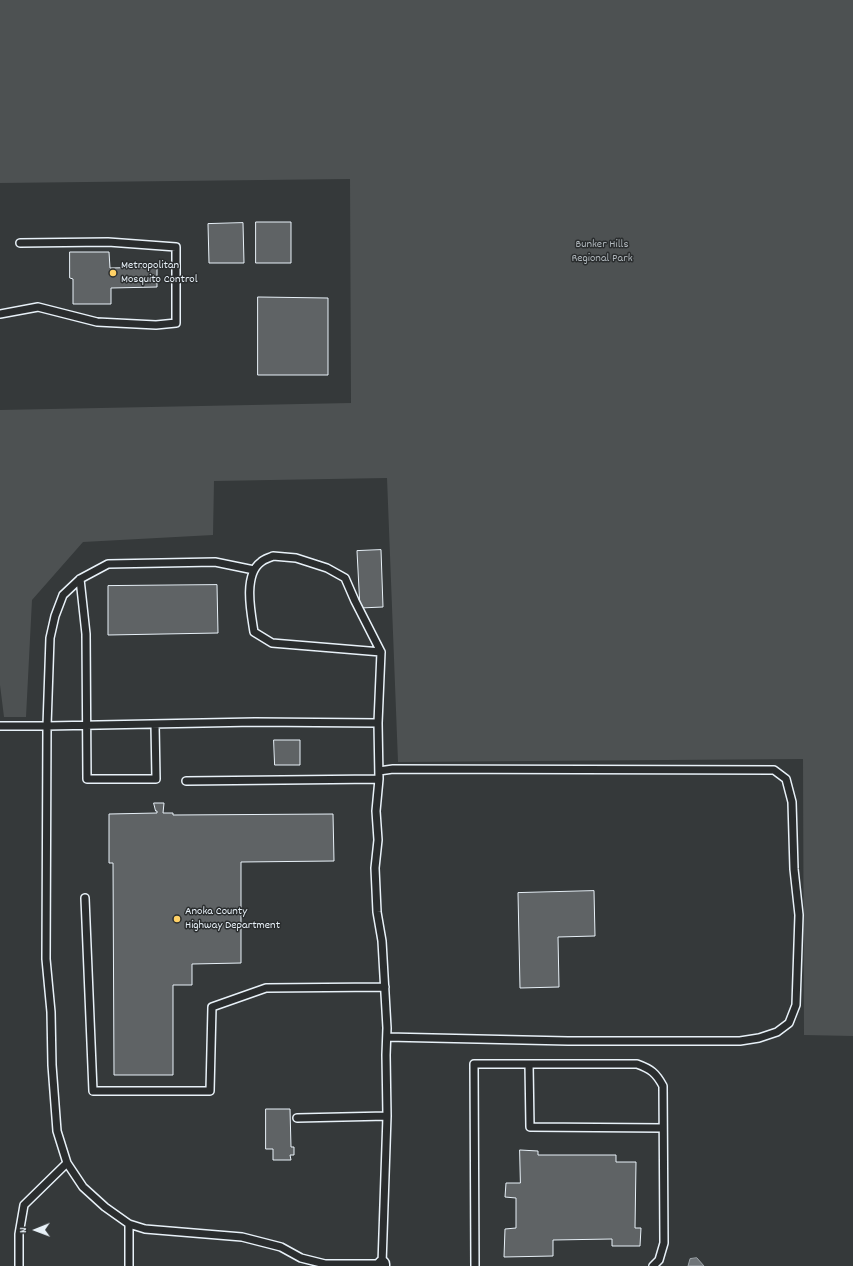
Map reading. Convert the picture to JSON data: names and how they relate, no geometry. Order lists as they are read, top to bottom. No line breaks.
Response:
{"parks":["Bunker Hills Regional Park"],"places":["Metropolitan Mosquito Control","Anoka County Highway Department"],"north":"left"}
